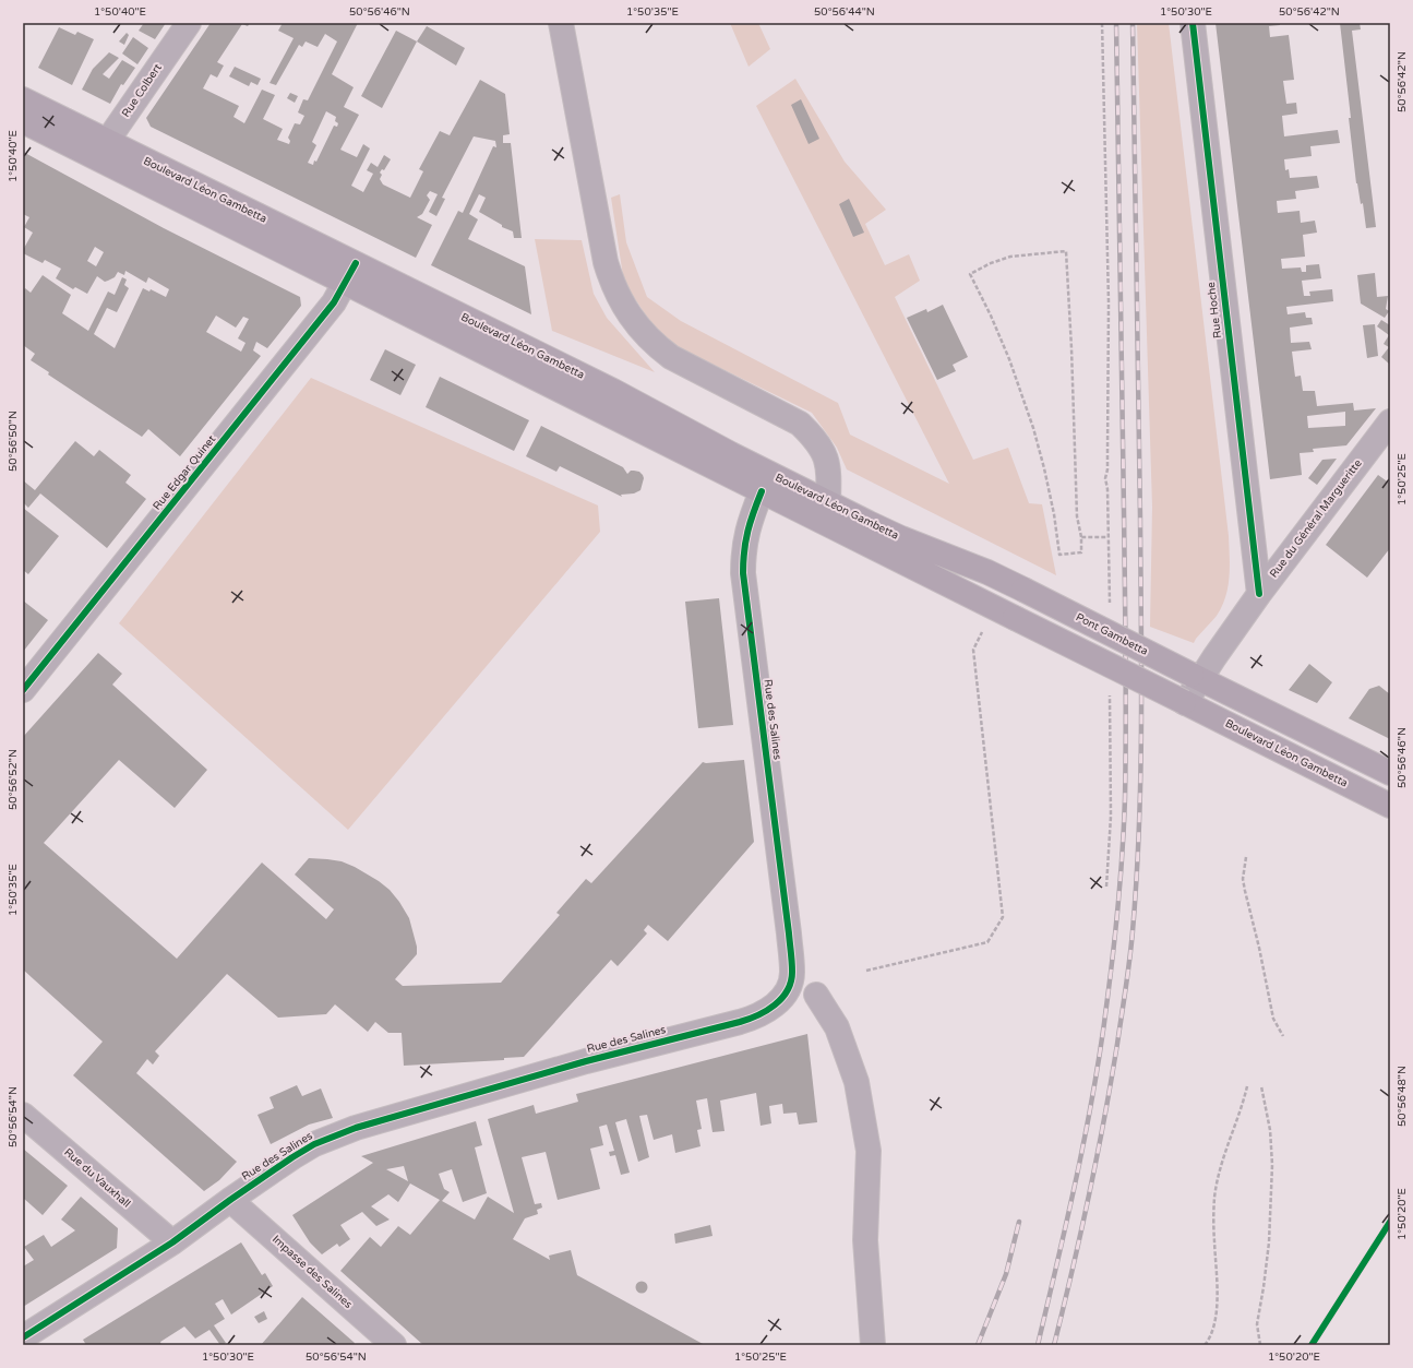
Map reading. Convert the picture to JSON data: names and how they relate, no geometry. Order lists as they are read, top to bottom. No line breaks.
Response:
{"streets":{"main road":["Boulevard Léon Gambetta","Pont Gambetta"],"street":["Rue Colbert","Rue Hoche","Rue Edgar Quinet","Rue du Général Margueritte","Rue des Salines","Rue du Vauxhall","Impasse des Salines"]},"crossings":[["Rue Colbert","Boulevard Léon Gambetta"],["Boulevard Léon Gambetta","Rue Edgar Quinet"],["Boulevard Léon Gambetta","Rue du Général Margueritte"],["Boulevard Léon Gambetta","Pont Gambetta"],["Boulevard Léon Gambetta","Rue des Salines"],["Rue Hoche","Rue du Général Margueritte"],["Rue du Général Margueritte","Pont Gambetta"],["Rue des Salines","Rue du Vauxhall"],["Rue des Salines","Impasse des Salines"]],"coordinates":["1°50'40\"E","50°56'46\"N","1°50'35\"E","50°56'44\"N","1°50'30\"E","50°56'42\"N","50°56'50\"N","1°50'25\"E","50°56'52\"N","50°56'48\"N","50°56'54\"N","1°50'20\"E"]}
